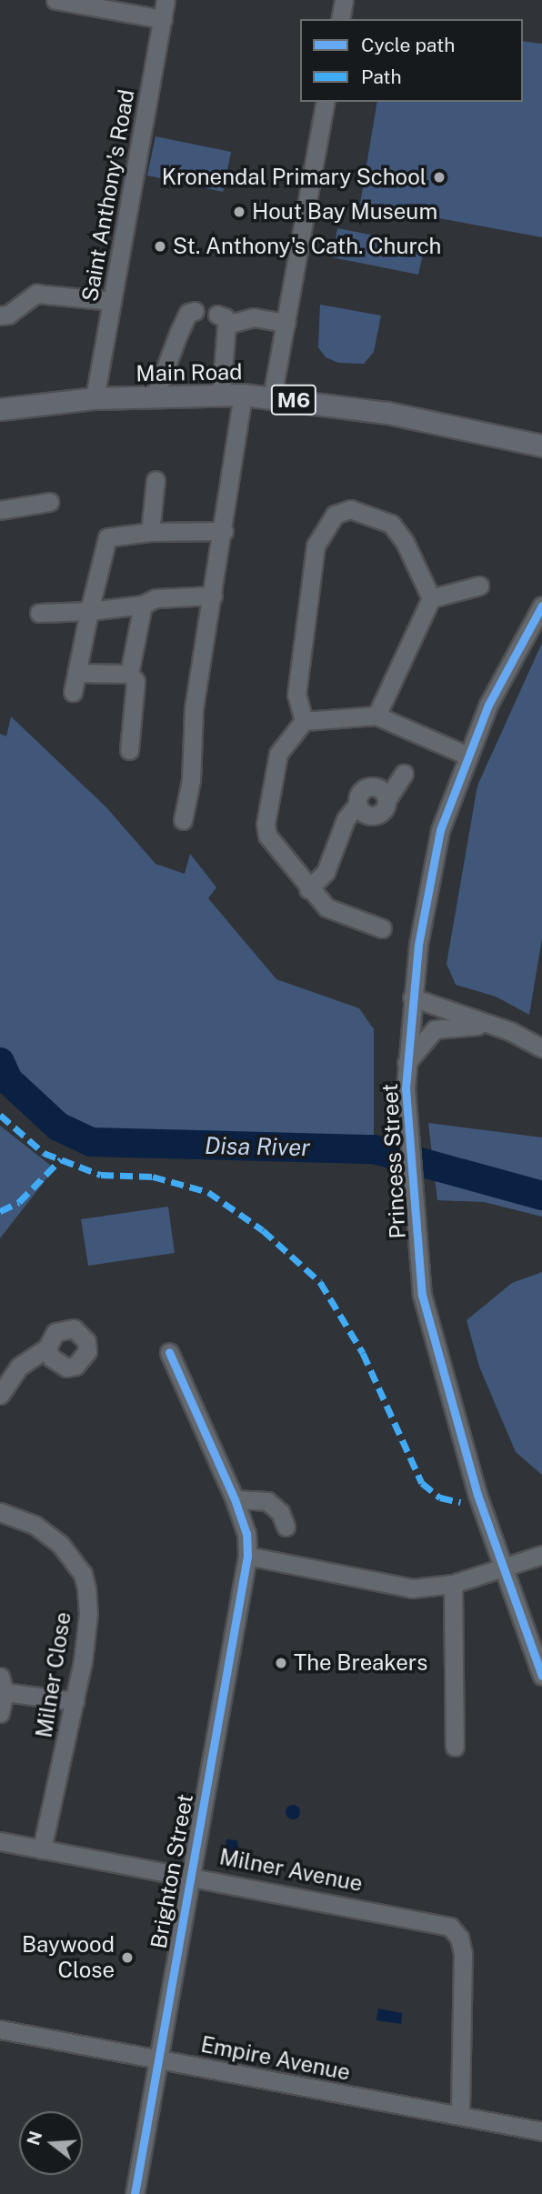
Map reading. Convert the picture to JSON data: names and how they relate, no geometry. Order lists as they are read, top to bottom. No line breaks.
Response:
{"streets":{"main road":["Main Road","M6"],"street":["Saint Anthony's Road","Princess Street","Milner Close","Milner Avenue","Brighton Street","Empire Avenue"]},"crossings":[["Saint Anthony's Road","Main Road"],["Milner Close","Milner Avenue"],["Milner Avenue","Brighton Street"],["Milner Avenue","Empire Avenue"],["Brighton Street","Empire Avenue"]],"water":["Disa River"],"places":["Kronendal Primary School","Hout Bay Museum","St. Anthony's Cath. Church","The Breakers","Baywood Close"],"legend":["Cycle path","Path"],"north":"left"}
